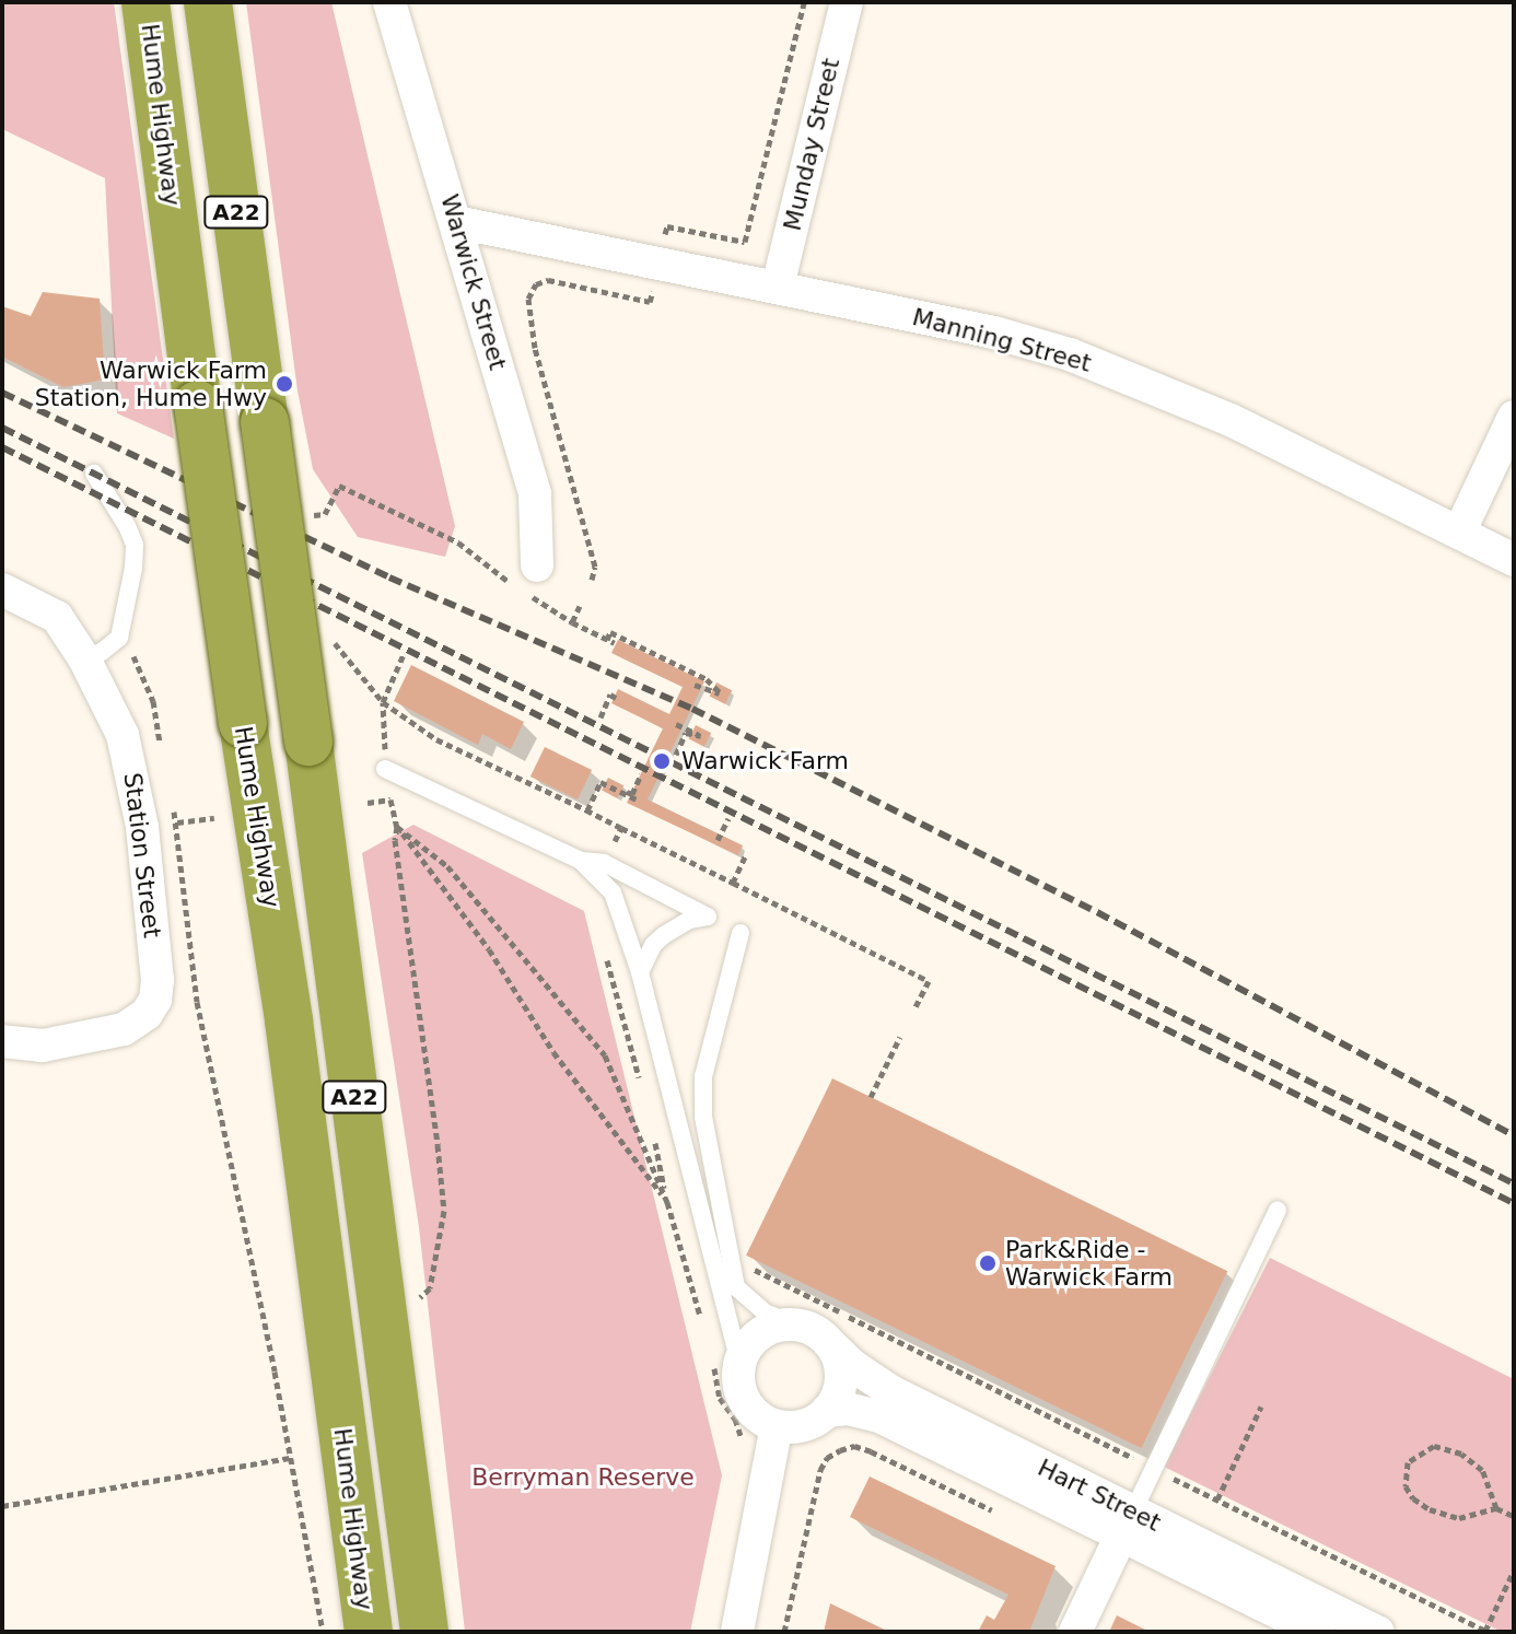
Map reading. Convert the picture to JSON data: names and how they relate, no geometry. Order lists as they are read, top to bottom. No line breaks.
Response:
{"streets":{"highway":["Hume Highway","A22"],"street":["Munday Street","Warwick Street","Manning Street","Station Street","Hart Street"]},"crossings":[["Munday Street","Manning Street"],["Warwick Street","Manning Street"]],"parks":["Berryman Reserve"],"places":["Warwick Farm Station, Hume Hwy","Warwick Farm","Park&Ride - Warwick Farm"]}
